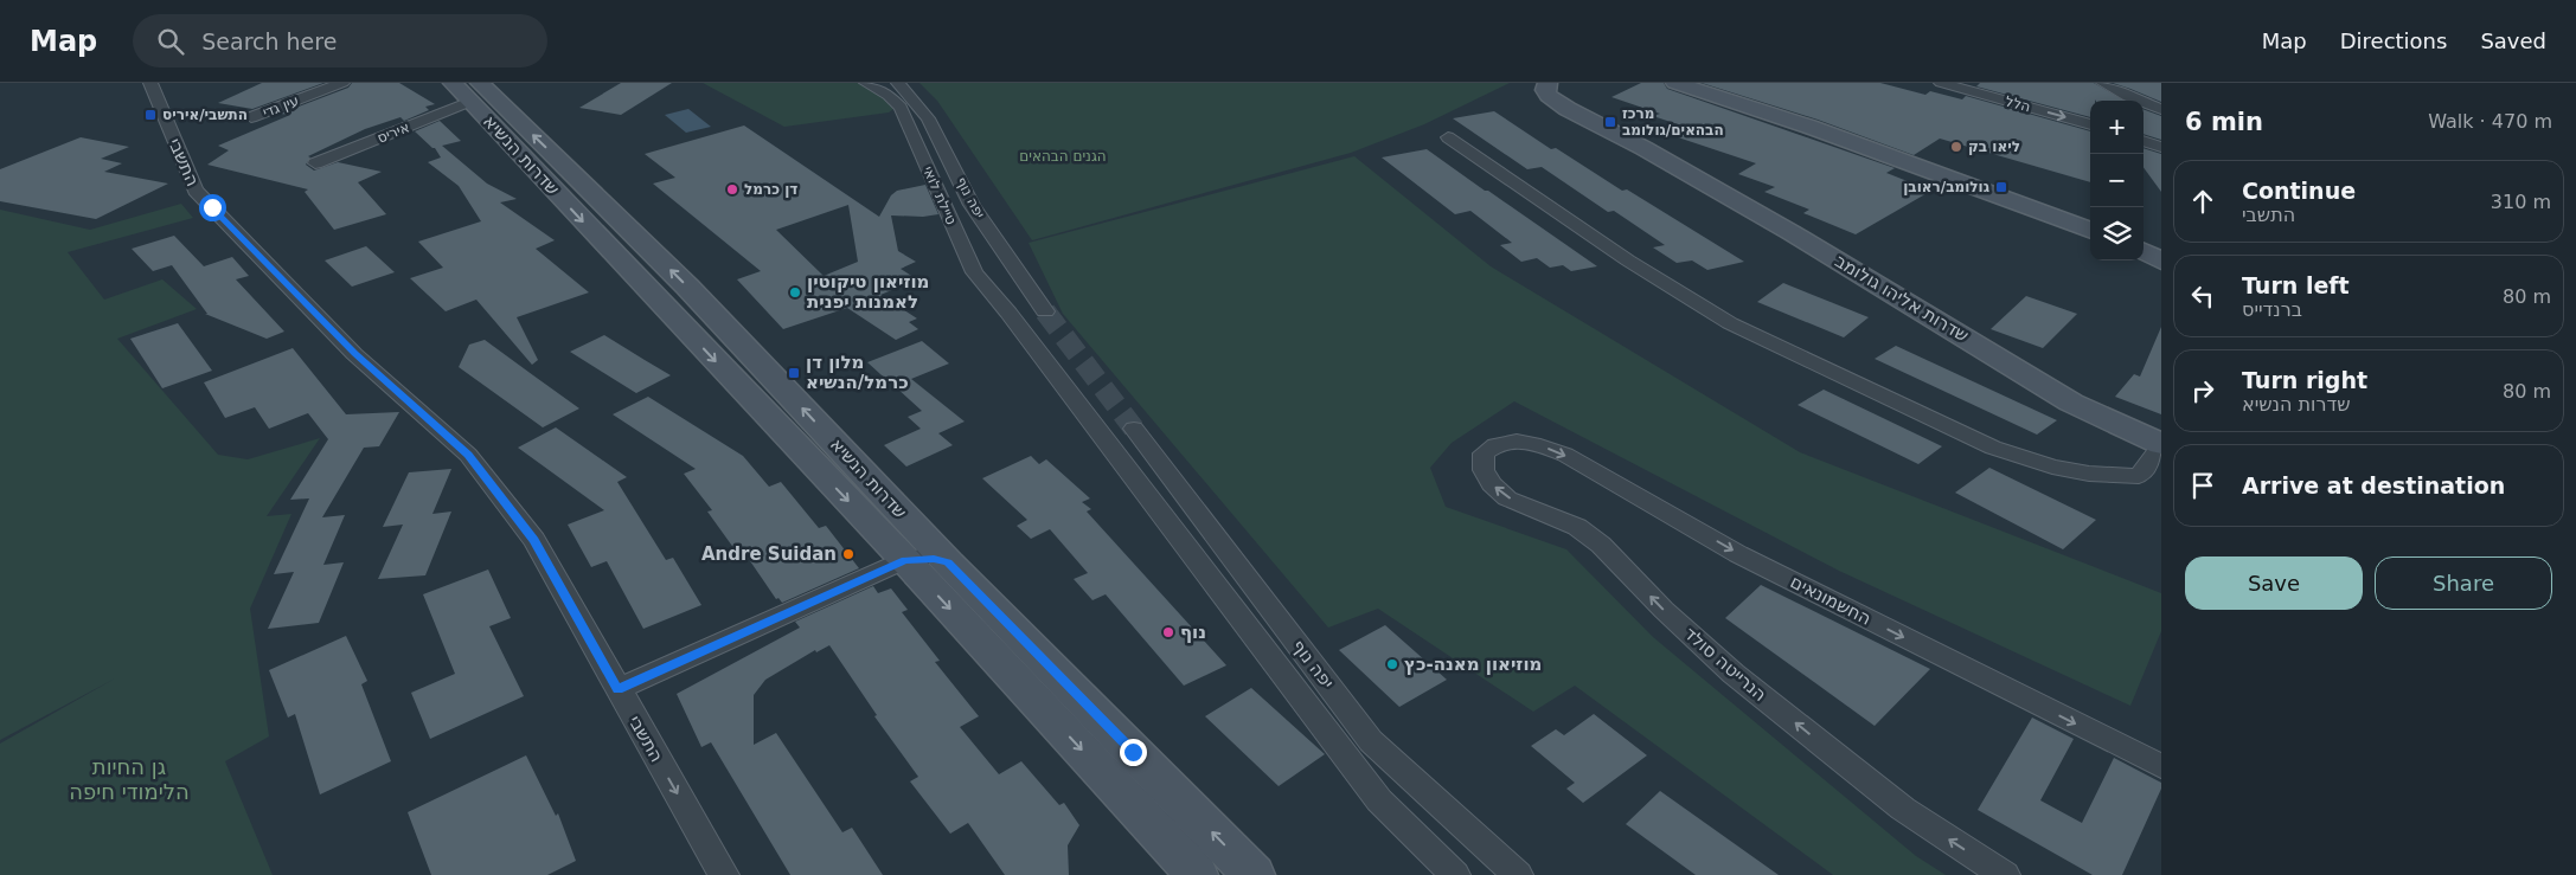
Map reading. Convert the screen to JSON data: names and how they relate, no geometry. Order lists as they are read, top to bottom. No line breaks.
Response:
{"streets":{"street":["הלל","עין גדי","איריס","שדרות הנשיא","התשבי","טיילת לואי","יפה נוף","שדרות אליהו גולומב","החשמונאים","הנרייטה סולד"]},"crossings":[["איריס","שדרות הנשיא"],["החשמונאים","הנרייטה סולד"]],"one_way":["החשמונאים","הנרייטה סולד"],"parks":["הגנים הבהאים","גן החיות הלימודי חיפה"],"places":{"transit":["התשבי/איריס","מרכז הבהאים/גולומב","גולומב/ראובן","מלון דן כרמל/הנשיא"],"other":["ליאו בק","דן כרמל","מוזיאון טיקוטין לאמנות יפנית","Andre Suidan","נוף","מוזיאון מאנה-כץ"]},"page":{"header":"Map","search":"Search here","nav":["Map","Directions","Saved"],"heading":["6 min","Walk · 470 m"],"map_buttons":["+","−"],"list":[["Continue","התשבי","310 m"],["Turn left","ברנדייס","80 m"],["Turn right","שדרות הנשיא","80 m"],"Arrive at destination"],"buttons":["Save","Share"]}}
